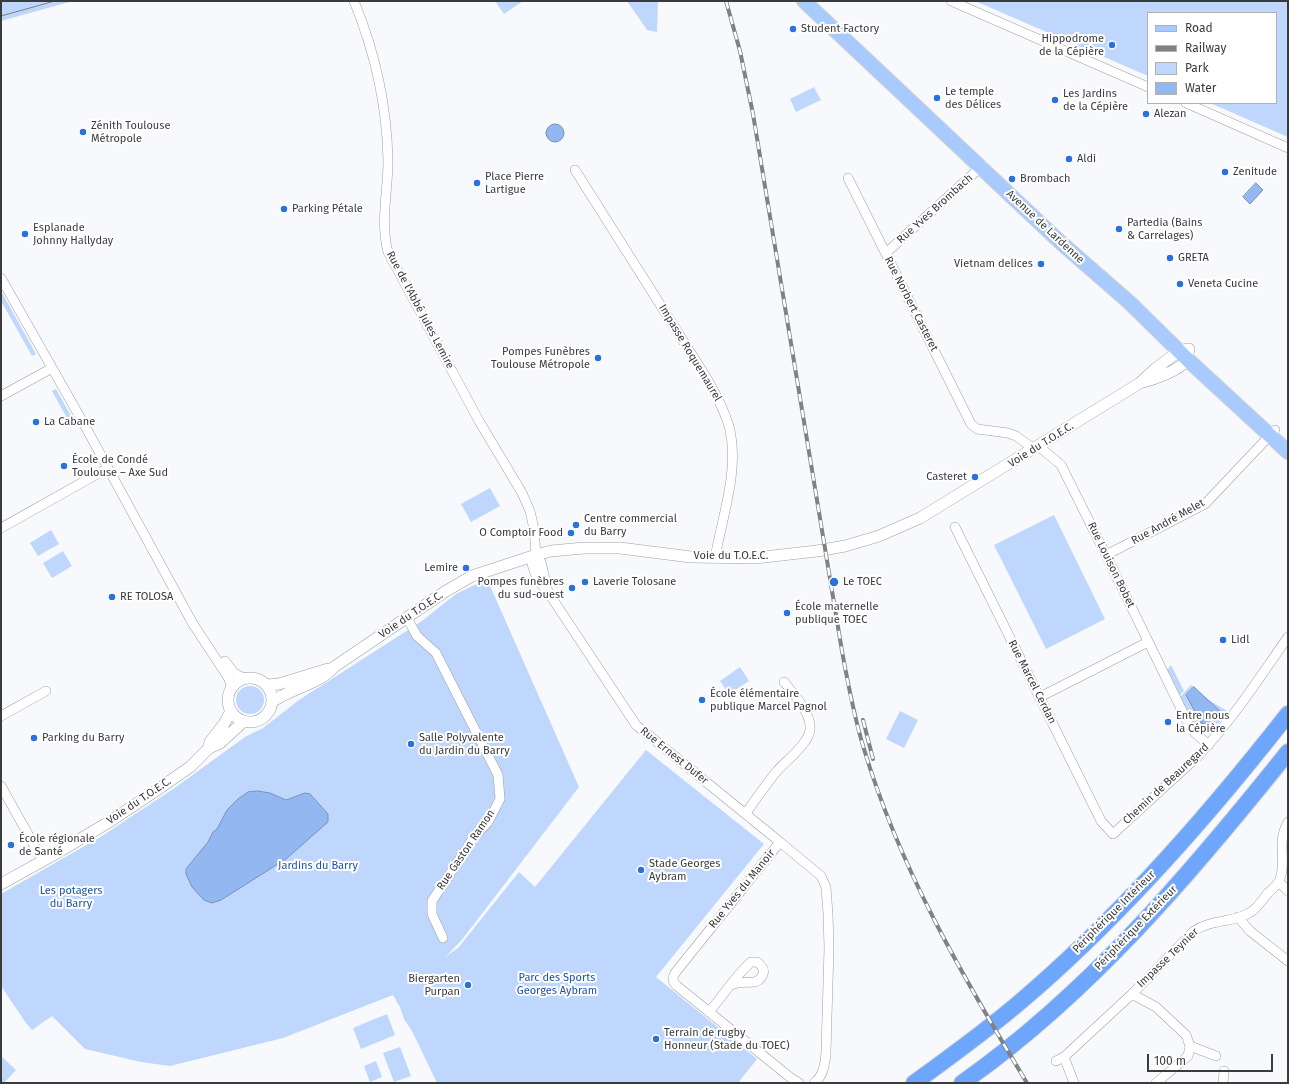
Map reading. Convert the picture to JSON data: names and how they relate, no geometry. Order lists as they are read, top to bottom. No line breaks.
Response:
{"streets":{"highway":["Périphérique Intérieur","Périphérique Extérieur"],"main road":["Avenue de Lardenne"],"street":["Rue Yves Brombach","Rue Norbert Casteret","Rue de l'Abbé Jules Lemire","Impasse Roquemaurel","Voie du T.O.E.C.","Rue André Melet","Rue Louison Bobet","Rue Marcel Cerdan","Rue Ernest Dufer","Chemin de Beauregard","Rue Gaston Ramon","Rue Yves du Manoir","Impasse Teynier"]},"crossings":[["Rue Yves Brombach","Avenue de Lardenne"],["Rue Yves Brombach","Rue Norbert Casteret"],["Avenue de Lardenne","Voie du T.O.E.C."],["Avenue de Lardenne","Rue André Melet"],["Rue Norbert Casteret","Rue Louison Bobet"],["Rue de l'Abbé Jules Lemire","Voie du T.O.E.C."],["Rue de l'Abbé Jules Lemire","Rue Ernest Dufer"],["Impasse Roquemaurel","Voie du T.O.E.C."],["Voie du T.O.E.C.","Rue Louison Bobet"],["Voie du T.O.E.C.","Rue Ernest Dufer"],["Voie du T.O.E.C.","Rue Gaston Ramon"],["Rue André Melet","Rue Louison Bobet"],["Rue Louison Bobet","Chemin de Beauregard"],["Rue Marcel Cerdan","Chemin de Beauregard"],["Rue Ernest Dufer","Rue Yves du Manoir"]],"parks":["Jardins du Barry","Les potagers du Barry","Parc des Sports Georges Aybram"],"places":["Student Factory","Hippodrome de la Cépière","Le temple des Délices","Les Jardins de la Cépière","Alezan","Zénith Toulouse Métropole","Aldi","Zenitude","Brombach","Place Pierre Lartigue","Parking Pétale","Partedia (Bains & Carrelages)","Esplanade Johnny Hallyday","GRETA","Vietnam delices","Veneta Cucine","Pompes Funèbres Toulouse Métropole","La Cabane","École de Condé Toulouse – Axe Sud","Casteret","Centre commercial du Barry","O Comptoir Food","Lemire","Laverie Tolosane","Le TOEC","Pompes funèbres du sud-ouest","RE TOLOSA","École maternelle publique TOEC","Lidl","École élémentaire publique Marcel Pagnol","Entre nous la Cépière","Parking du Barry","Salle Polyvalente du Jardin du Barry","École régionale de Santé","Stade Georges Aybram","Biergarten Purpan","Terrain de rugby Honneur (Stade du TOEC)"],"legend":["Road","Railway","Park","Water"],"scale_bar":"100 m"}
